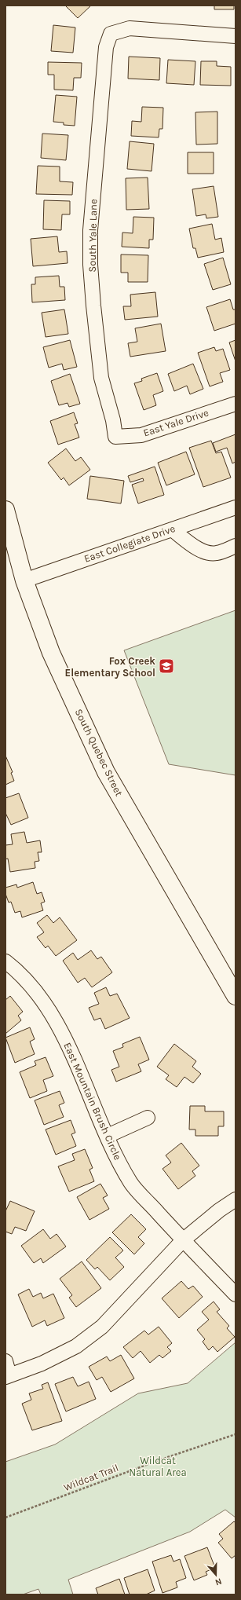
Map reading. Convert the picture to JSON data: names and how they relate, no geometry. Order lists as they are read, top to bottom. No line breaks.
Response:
{"streets":{"main road":["South Quebec Street"],"street":["South Yale Lane","East Yale Drive","East Collegiate Drive","East Mountain Brush Circle"],"path":["Wildcat Trail"]},"crossings":[["South Yale Lane","East Yale Drive"],["East Collegiate Drive","South Quebec Street"]],"parks":["Wildcat Natural Area"],"places":{"school or university":["Fox Creek Elementary School"]},"north":"bottom"}
